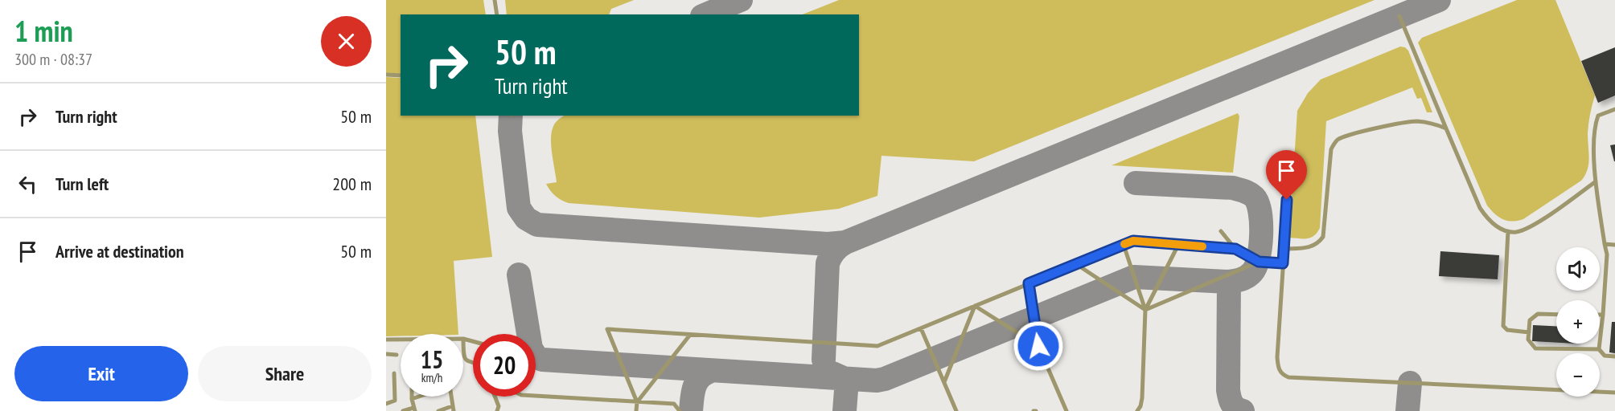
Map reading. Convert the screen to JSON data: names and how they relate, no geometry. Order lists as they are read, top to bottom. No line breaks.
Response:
{"page":{"heading":["1 min","300 m · 08:37"],"turn":["50 m","Turn right"],"list":[{"name":"Turn right","value":"50 m"},{"name":"Turn left","value":"200 m"},{"name":"Arrive at destination","value":"50 m"}],"map_buttons":["+","−"],"speed":"15 km/h","limit":"20","buttons":["Exit","Share"]}}
